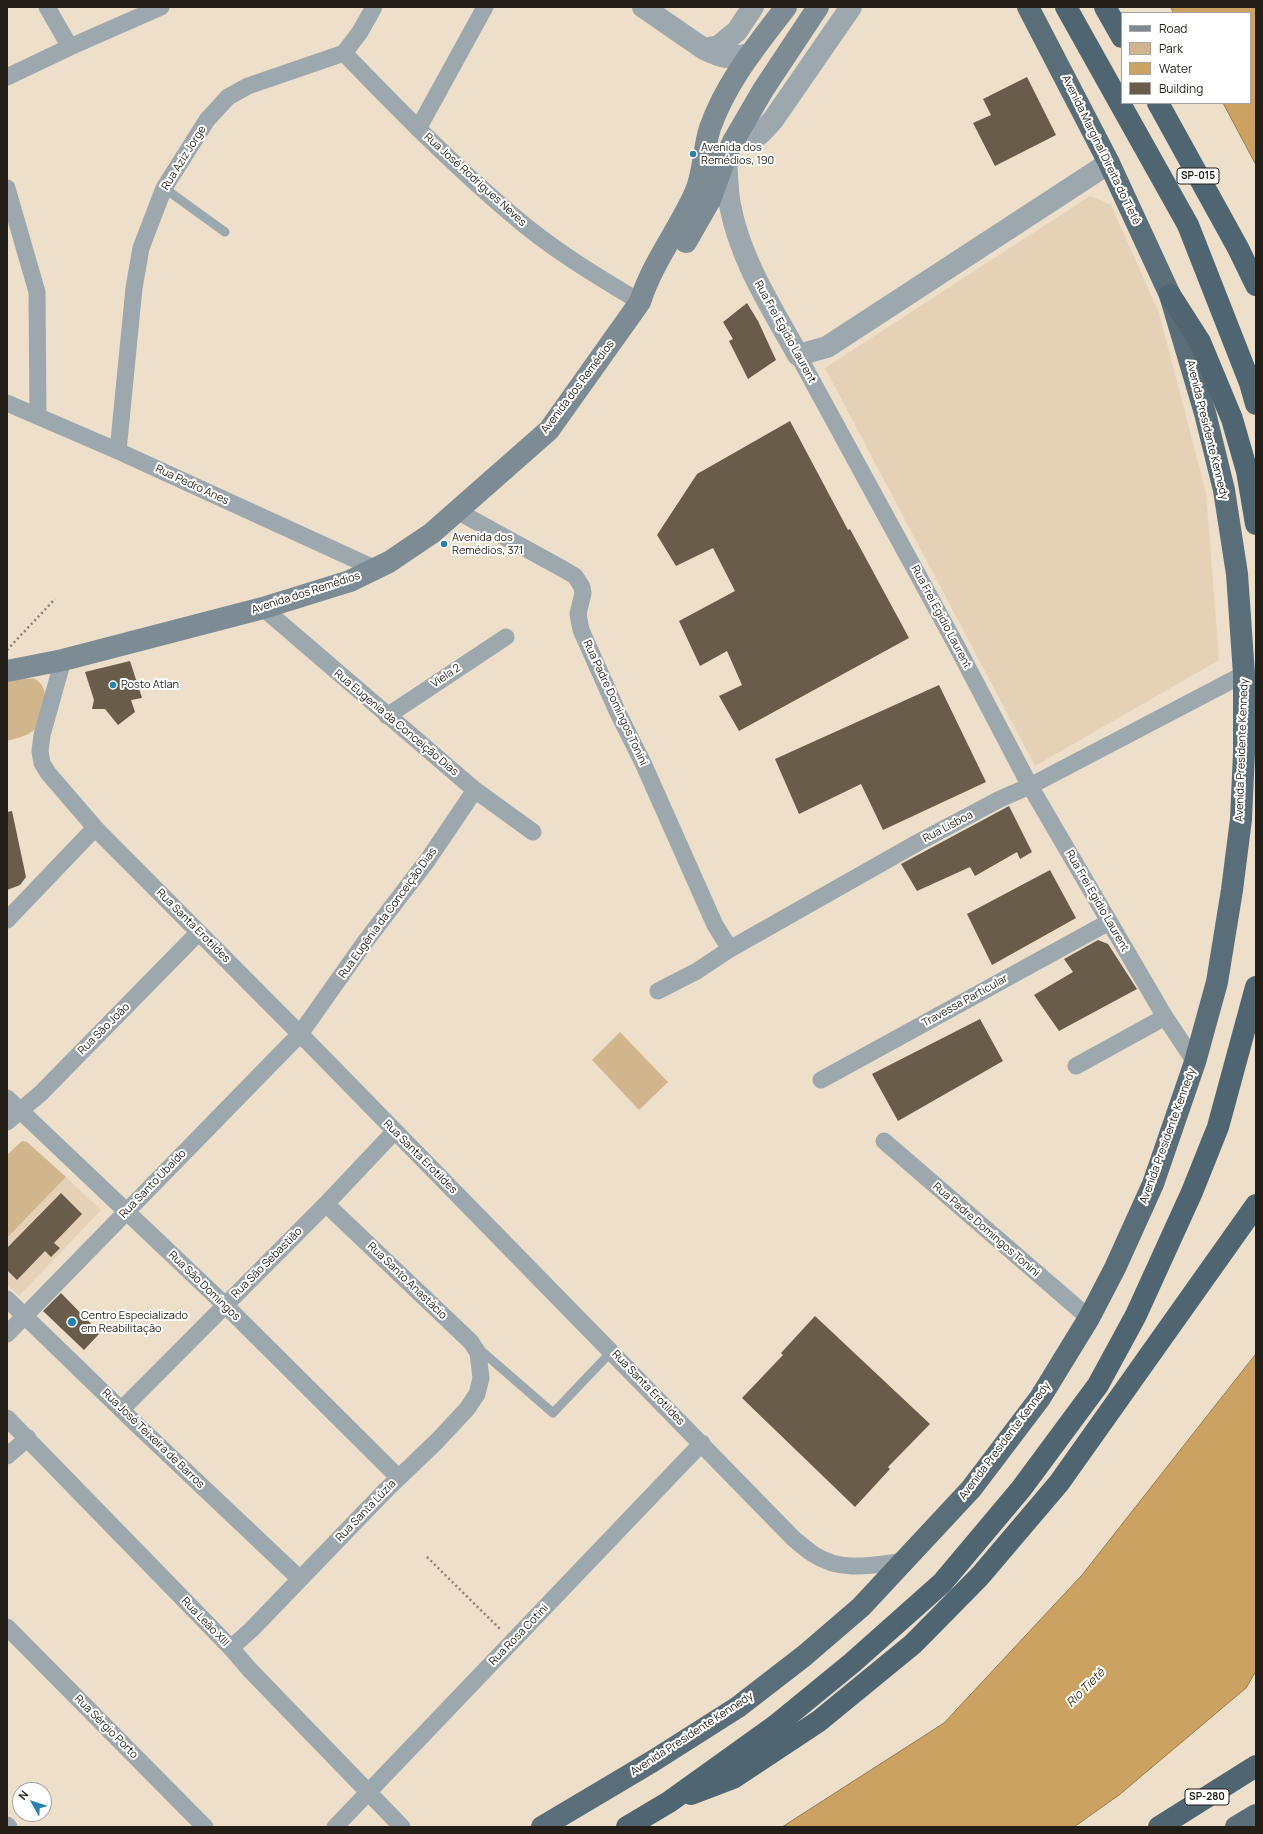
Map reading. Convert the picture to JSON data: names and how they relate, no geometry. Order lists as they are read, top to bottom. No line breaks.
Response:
{"streets":{"highway":["Avenida Marginal Direita do Tietê","SP-015","Avenida Presidente Kennedy","SP-280"],"main road":["Avenida dos Remédios"],"street":["Rua Aziz Jorge","Rua José Rodrigues Neves","Rua Frei Egidio Laurent","Rua Pedro Anes","Viela 2","Rua Padre Domingos Tonini","Rua Eugenia da Conceição Dias","Rua Lisboa","Rua Eugênia da Conceição Dias","Rua Santa Erotildes","Travessa Particular","Rua São João","Rua Santo Ubaldo","Rua São Sebastião","Rua Santo Anastácio","Rua São Domingos","Rua José Teixeira de Barros","Rua Santa Lúzia","Rua Leão XIII","Rua Rosa Cotini","Rua Sérgio Porto"]},"crossings":[["Avenida Marginal Direita do Tietê","Avenida Presidente Kennedy"],["Rua Aziz Jorge","Rua José Rodrigues Neves"],["Rua Aziz Jorge","Rua Pedro Anes"],["Rua José Rodrigues Neves","Avenida dos Remédios"],["Rua Frei Egidio Laurent","Avenida dos Remédios"],["Rua Frei Egidio Laurent","Avenida Presidente Kennedy"],["Rua Frei Egidio Laurent","Rua Lisboa"],["Rua Frei Egidio Laurent","Travessa Particular"],["Avenida dos Remédios","Rua Pedro Anes"],["Avenida dos Remédios","Rua Padre Domingos Tonini"],["Avenida dos Remédios","Rua Eugenia da Conceição Dias"],["Avenida dos Remédios","Rua Santa Erotildes"],["Avenida Presidente Kennedy","Rua Padre Domingos Tonini"],["Avenida Presidente Kennedy","Rua Lisboa"],["Avenida Presidente Kennedy","Rua Santa Erotildes"],["Viela 2","Rua Eugenia da Conceição Dias"],["Rua Padre Domingos Tonini","Rua Lisboa"],["Rua Eugenia da Conceição Dias","Rua Eugênia da Conceição Dias"],["Rua Eugênia da Conceição Dias","Rua Santa Erotildes"],["Rua Eugênia da Conceição Dias","Rua Santo Ubaldo"],["Rua Santa Erotildes","Rua São João"],["Rua Santa Erotildes","Rua Santo Ubaldo"],["Rua Santa Erotildes","Rua São Sebastião"],["Rua Santa Erotildes","Rua Rosa Cotini"],["Rua São João","Rua São Domingos"],["Rua Santo Ubaldo","Rua São Domingos"],["Rua Santo Ubaldo","Rua José Teixeira de Barros"],["Rua São Sebastião","Rua Santo Anastácio"],["Rua São Sebastião","Rua São Domingos"],["Rua São Sebastião","Rua José Teixeira de Barros"],["Rua Santo Anastácio","Rua Santa Lúzia"],["Rua São Domingos","Rua Santa Lúzia"],["Rua José Teixeira de Barros","Rua Santa Lúzia"],["Rua Santa Lúzia","Rua Leão XIII"],["Rua Leão XIII","Rua Rosa Cotini"]],"water":["Rio Tietê"],"places":["Avenida dos Remédios, 190","Avenida dos Remédios, 371","Posto Atlan","Centro Especializado em Reabilitação"],"legend":["Road","Park","Water","Building"],"north":"top left"}
